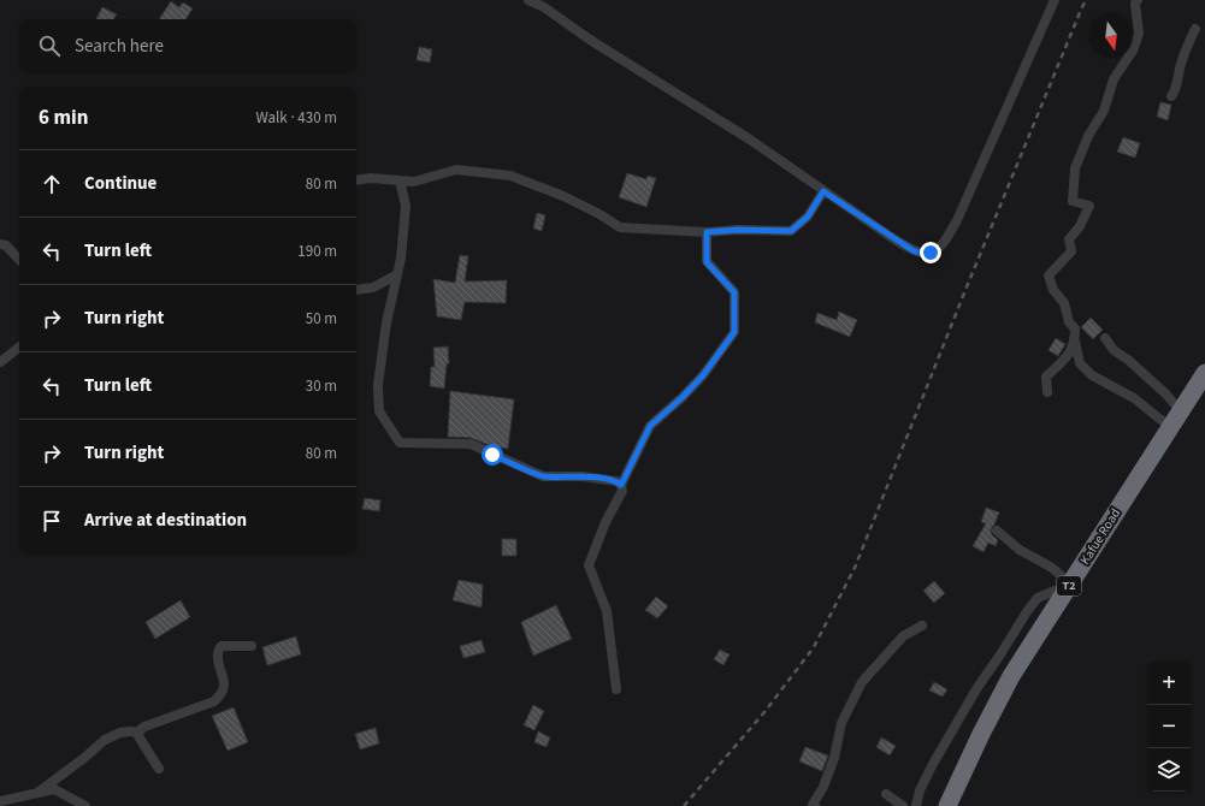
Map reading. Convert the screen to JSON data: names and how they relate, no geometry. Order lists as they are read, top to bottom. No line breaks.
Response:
{"streets":{"highway":["Kafue Road","T2"]},"north":"bottom","page":{"search":"Search here","heading":["6 min","Walk · 430 m"],"list":[["Continue","80 m"],["Turn left","190 m"],["Turn right","50 m"],["Turn left","30 m"],["Turn right","80 m"],"Arrive at destination"],"map_buttons":["+","−"]}}
